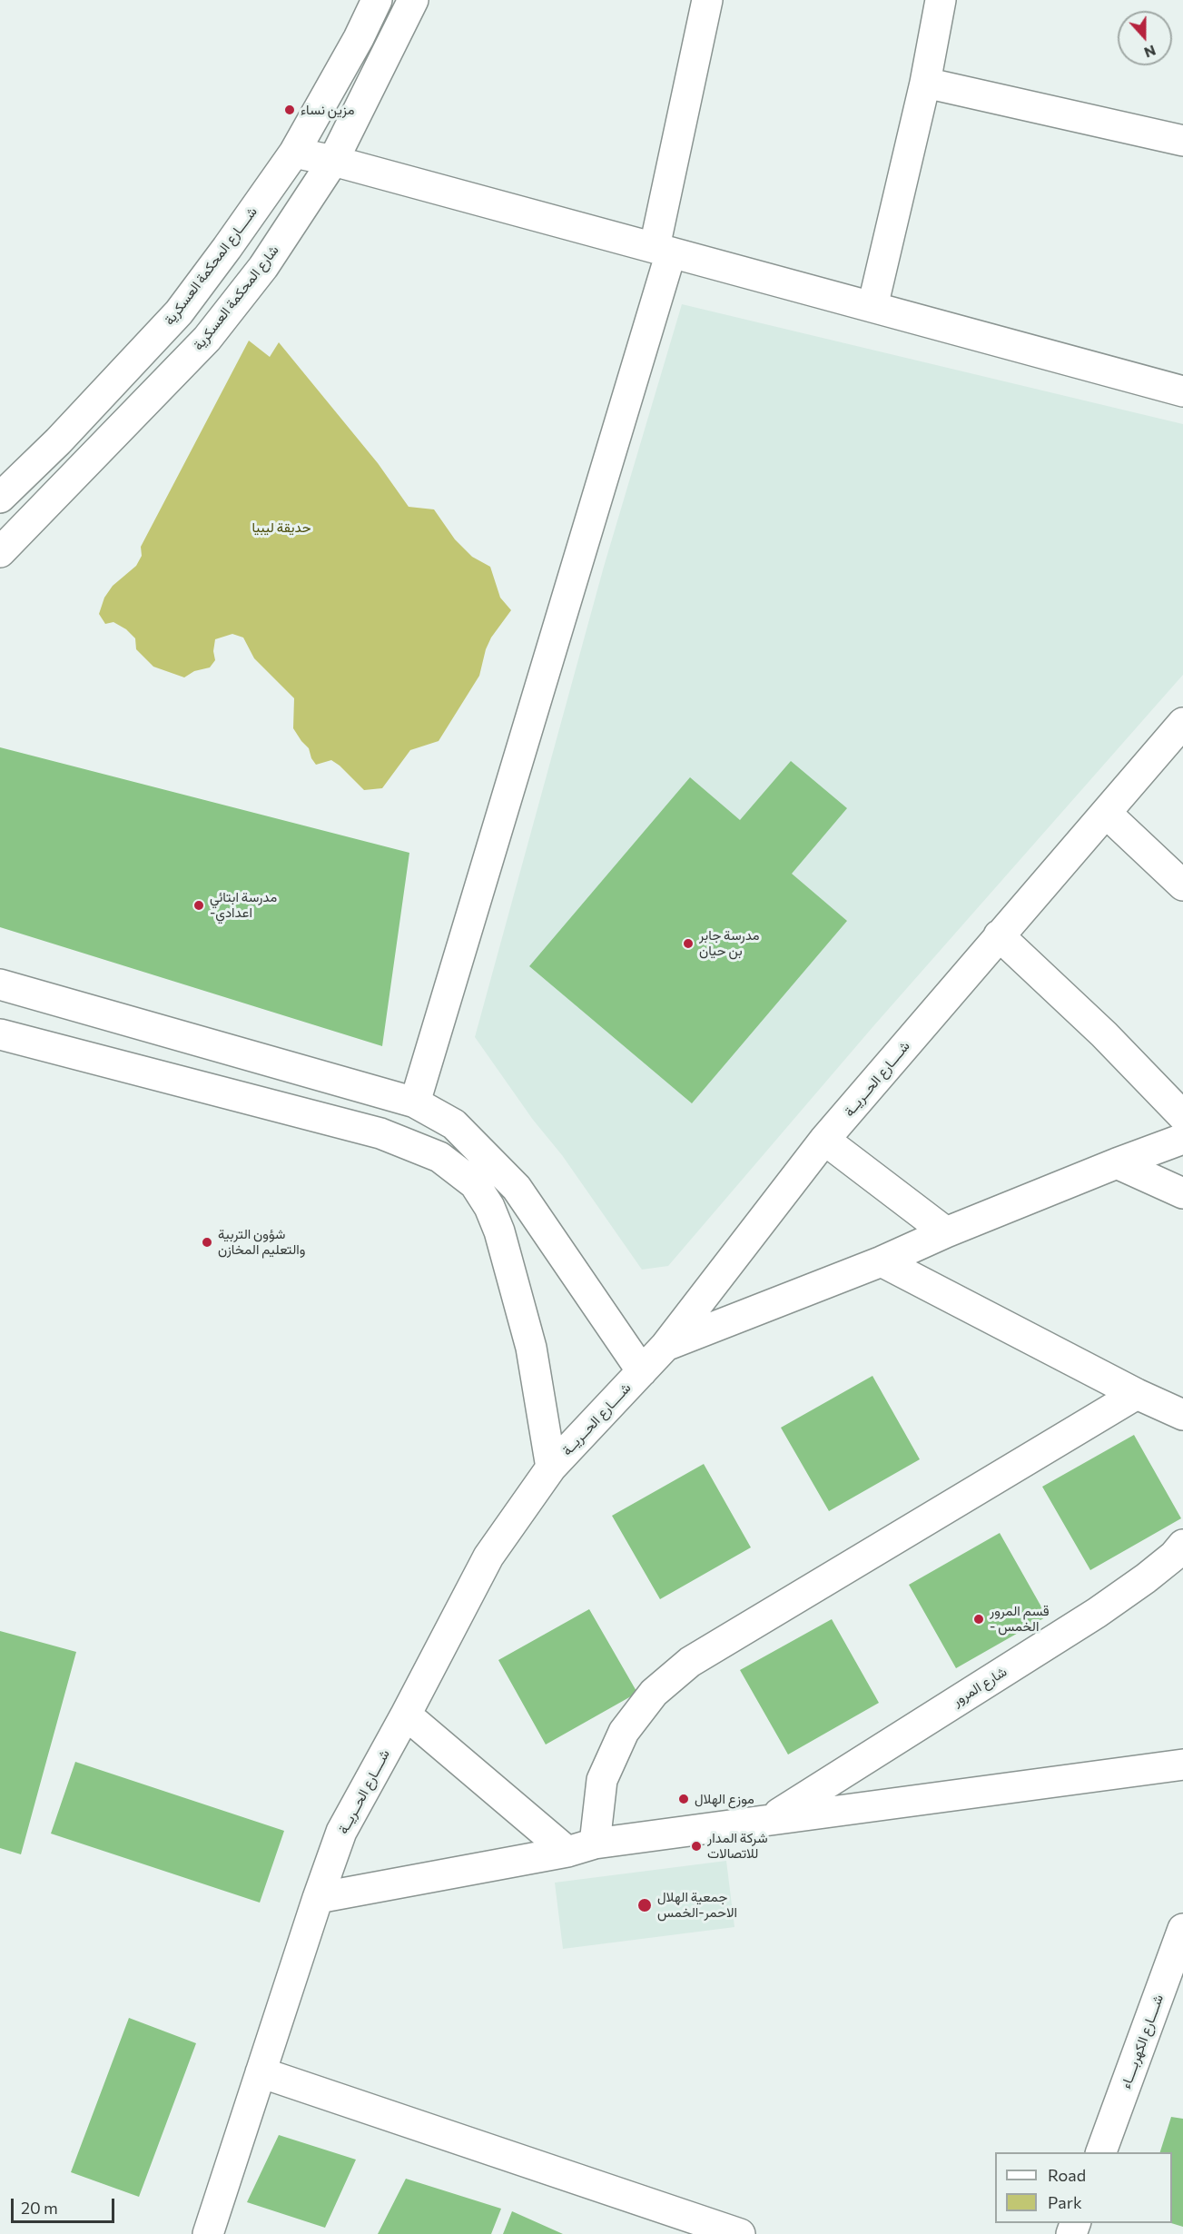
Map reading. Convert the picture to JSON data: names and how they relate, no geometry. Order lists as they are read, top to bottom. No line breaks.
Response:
{"streets":{"street":["شــــارع المحكمة العسكرية","شارع المحكمة العسكرية","شــــارع الحــريــة","شارع المرور","شــــارع الكهربــــاء"]},"crossings":[["شــــارع الحــريــة","شارع المرور"]],"parks":["حديقة ليبيا"],"places":["مزين نساء","مدرسة ابتائي -اعدادي","مدرسة جابر بن حيان","شؤون التربية والتعليم المخازن","قسم المرور - الخمس","موزع الهلال","شركة المدار للاتصالات","جمعية الهلال الاحمر-الخمس"],"legend":["Road","Park"],"scale_bar":"20 m","north":"bottom"}
